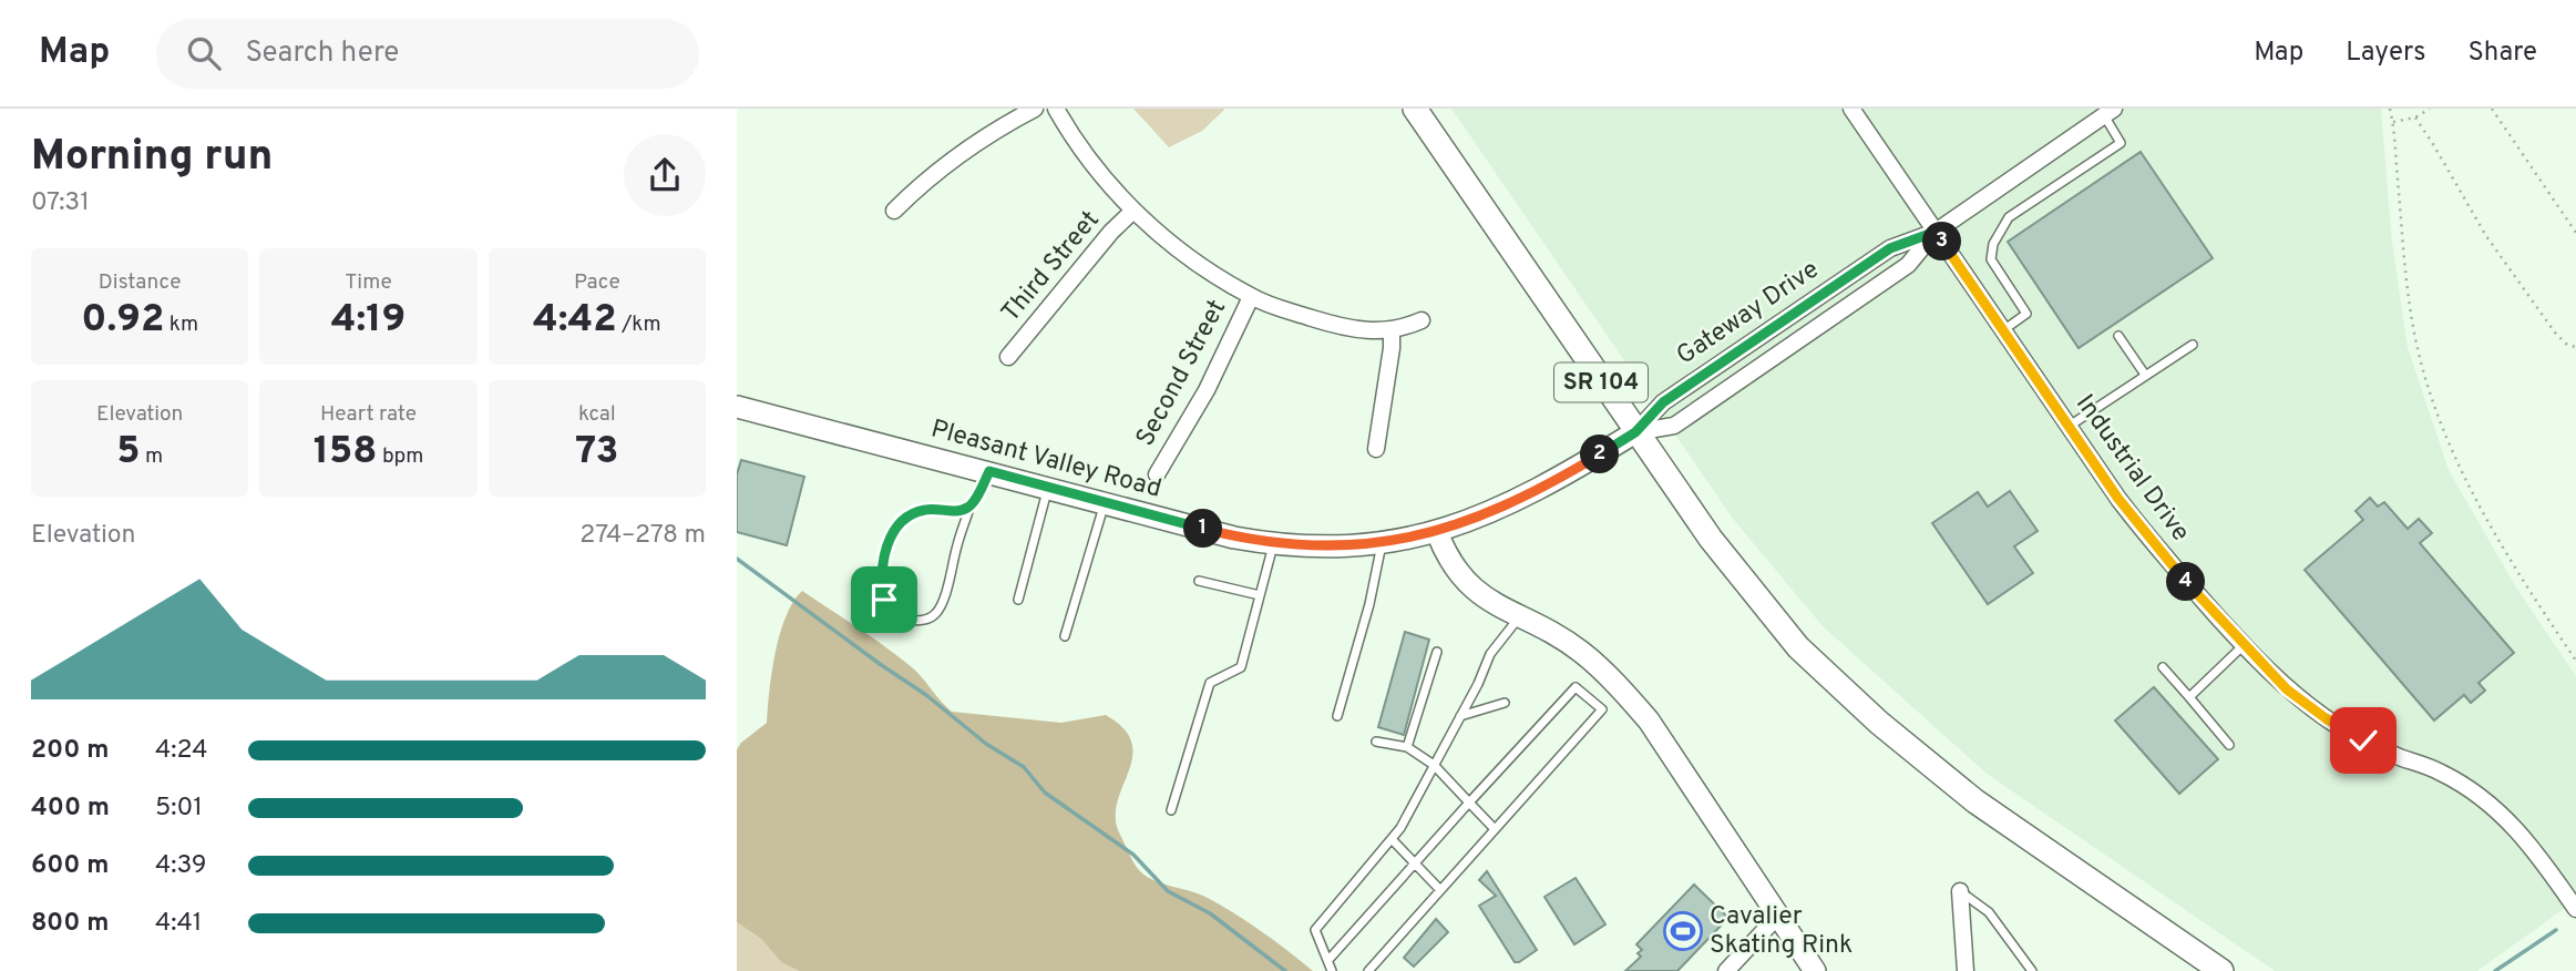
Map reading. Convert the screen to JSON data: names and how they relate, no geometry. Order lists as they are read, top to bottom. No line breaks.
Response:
{"streets":{"main road":["SR 104"],"street":["Third Street","Gateway Drive","Second Street","Pleasant Valley Road","Industrial Drive"]},"crossings":[["Gateway Drive","SR 104"],["Gateway Drive","Pleasant Valley Road"],["Gateway Drive","Industrial Drive"],["SR 104","Pleasant Valley Road"]],"places":{"sports":["Cavalier Skating Rink"]},"page":{"header":"Map","search":"Search here","nav":["Map","Layers","Share"],"heading":["Morning run","07:31"],"pins":["3","2","1","4"],"stats":[["Distance","0.92 km"],["Time","4:19"],["Pace","4:42 /km"],["Elevation","5 m"],["Heart rate","158 bpm"],["kcal","73"]],"chart":["Elevation","274–278 m"],"list":[{"name":"200 m","note":"4:24"},{"name":"400 m","note":"5:01"},{"name":"600 m","note":"4:39"},{"name":"800 m","note":"4:41"}]}}
